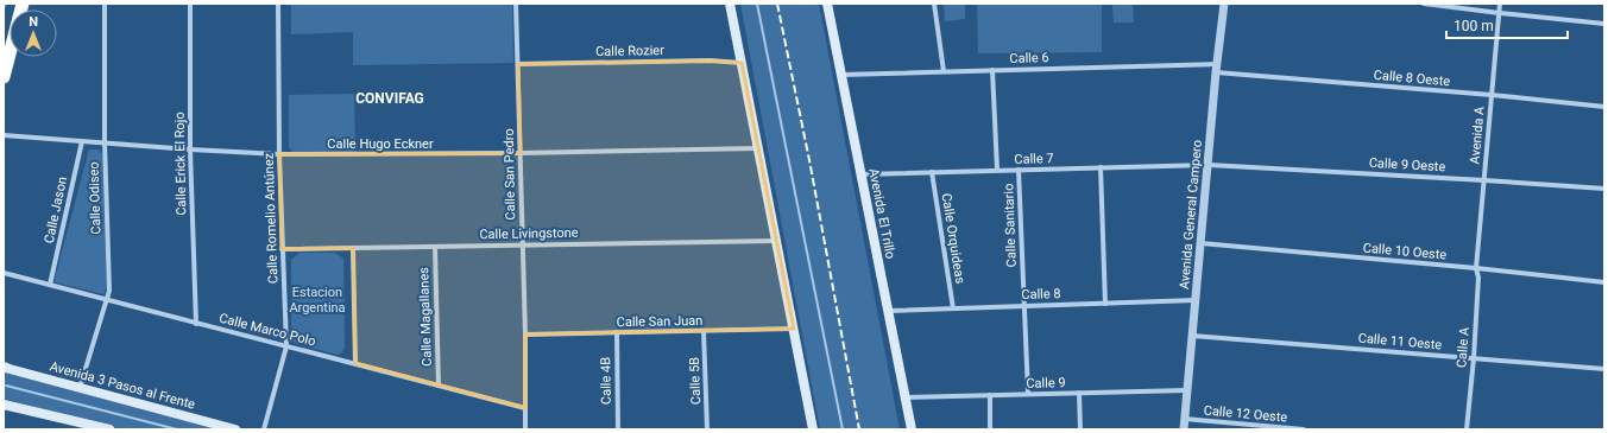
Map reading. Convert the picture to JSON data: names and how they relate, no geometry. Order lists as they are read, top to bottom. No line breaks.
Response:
{"streets":{"main road":["Avenida El Trillo","Avenida 3 Pasos al Frente"],"street":["Calle Rozier","Calle 6","Calle 8 Oeste","Avenida A","Calle Hugo Eckner","Calle 7","Calle Erick El Rojo","Calle 9 Oeste","Calle San Pedro","Calle Odiseo","Calle Jason","Avenida General Campero","Calle Romelio Antúnez","Calle Sanitario","Calle Livingstone","Calle Orquideas","Calle 10 Oeste","Calle 8","Calle Magallanes","Calle San Juan","Calle Marco Polo","Calle 11 Oeste","Calle A","Calle 4B","Calle 5B","Calle 9","Calle 12 Oeste"]},"crossings":[["Calle Rozier","Calle San Pedro"],["Calle 6","Calle 8 Oeste"],["Calle 6","Avenida El Trillo"],["Calle 6","Avenida General Campero"],["Calle 6","Calle Sanitario"],["Calle 8 Oeste","Avenida A"],["Calle 8 Oeste","Avenida General Campero"],["Avenida A","Calle 9 Oeste"],["Avenida A","Calle 10 Oeste"],["Avenida A","Calle A"],["Calle Hugo Eckner","Calle Erick El Rojo"],["Calle Hugo Eckner","Calle San Pedro"],["Calle Hugo Eckner","Calle Odiseo"],["Calle Hugo Eckner","Calle Jason"],["Calle Hugo Eckner","Calle Romelio Antúnez"],["Calle 7","Calle 9 Oeste"],["Calle 7","Avenida El Trillo"],["Calle 7","Avenida General Campero"],["Calle 7","Calle Sanitario"],["Calle 7","Calle Orquideas"],["Calle Erick El Rojo","Calle Marco Polo"],["Calle 9 Oeste","Avenida General Campero"],["Calle San Pedro","Calle Livingstone"],["Calle San Pedro","Calle San Juan"],["Calle San Pedro","Calle Marco Polo"],["Calle Odiseo","Calle Marco Polo"],["Calle Odiseo","Avenida 3 Pasos al Frente"],["Calle Jason","Calle Marco Polo"],["Avenida El Trillo","Calle 8"],["Avenida El Trillo","Calle 9"],["Avenida General Campero","Calle 10 Oeste"],["Avenida General Campero","Calle 8"],["Avenida General Campero","Calle 11 Oeste"],["Avenida General Campero","Calle 9"],["Avenida General Campero","Calle 12 Oeste"],["Calle Romelio Antúnez","Calle Livingstone"],["Calle Romelio Antúnez","Calle Marco Polo"],["Calle Sanitario","Calle 8"],["Calle Sanitario","Calle 9"],["Calle Livingstone","Calle Magallanes"],["Calle Orquideas","Calle 8"],["Calle 10 Oeste","Calle A"],["Calle Magallanes","Calle Marco Polo"],["Calle San Juan","Calle 4B"],["Calle San Juan","Calle 5B"],["Calle 11 Oeste","Calle A"]],"districts":["CONVIFAG"],"parks":["Estacion Argentina"],"scale_bar":"100 m","north":"top"}
